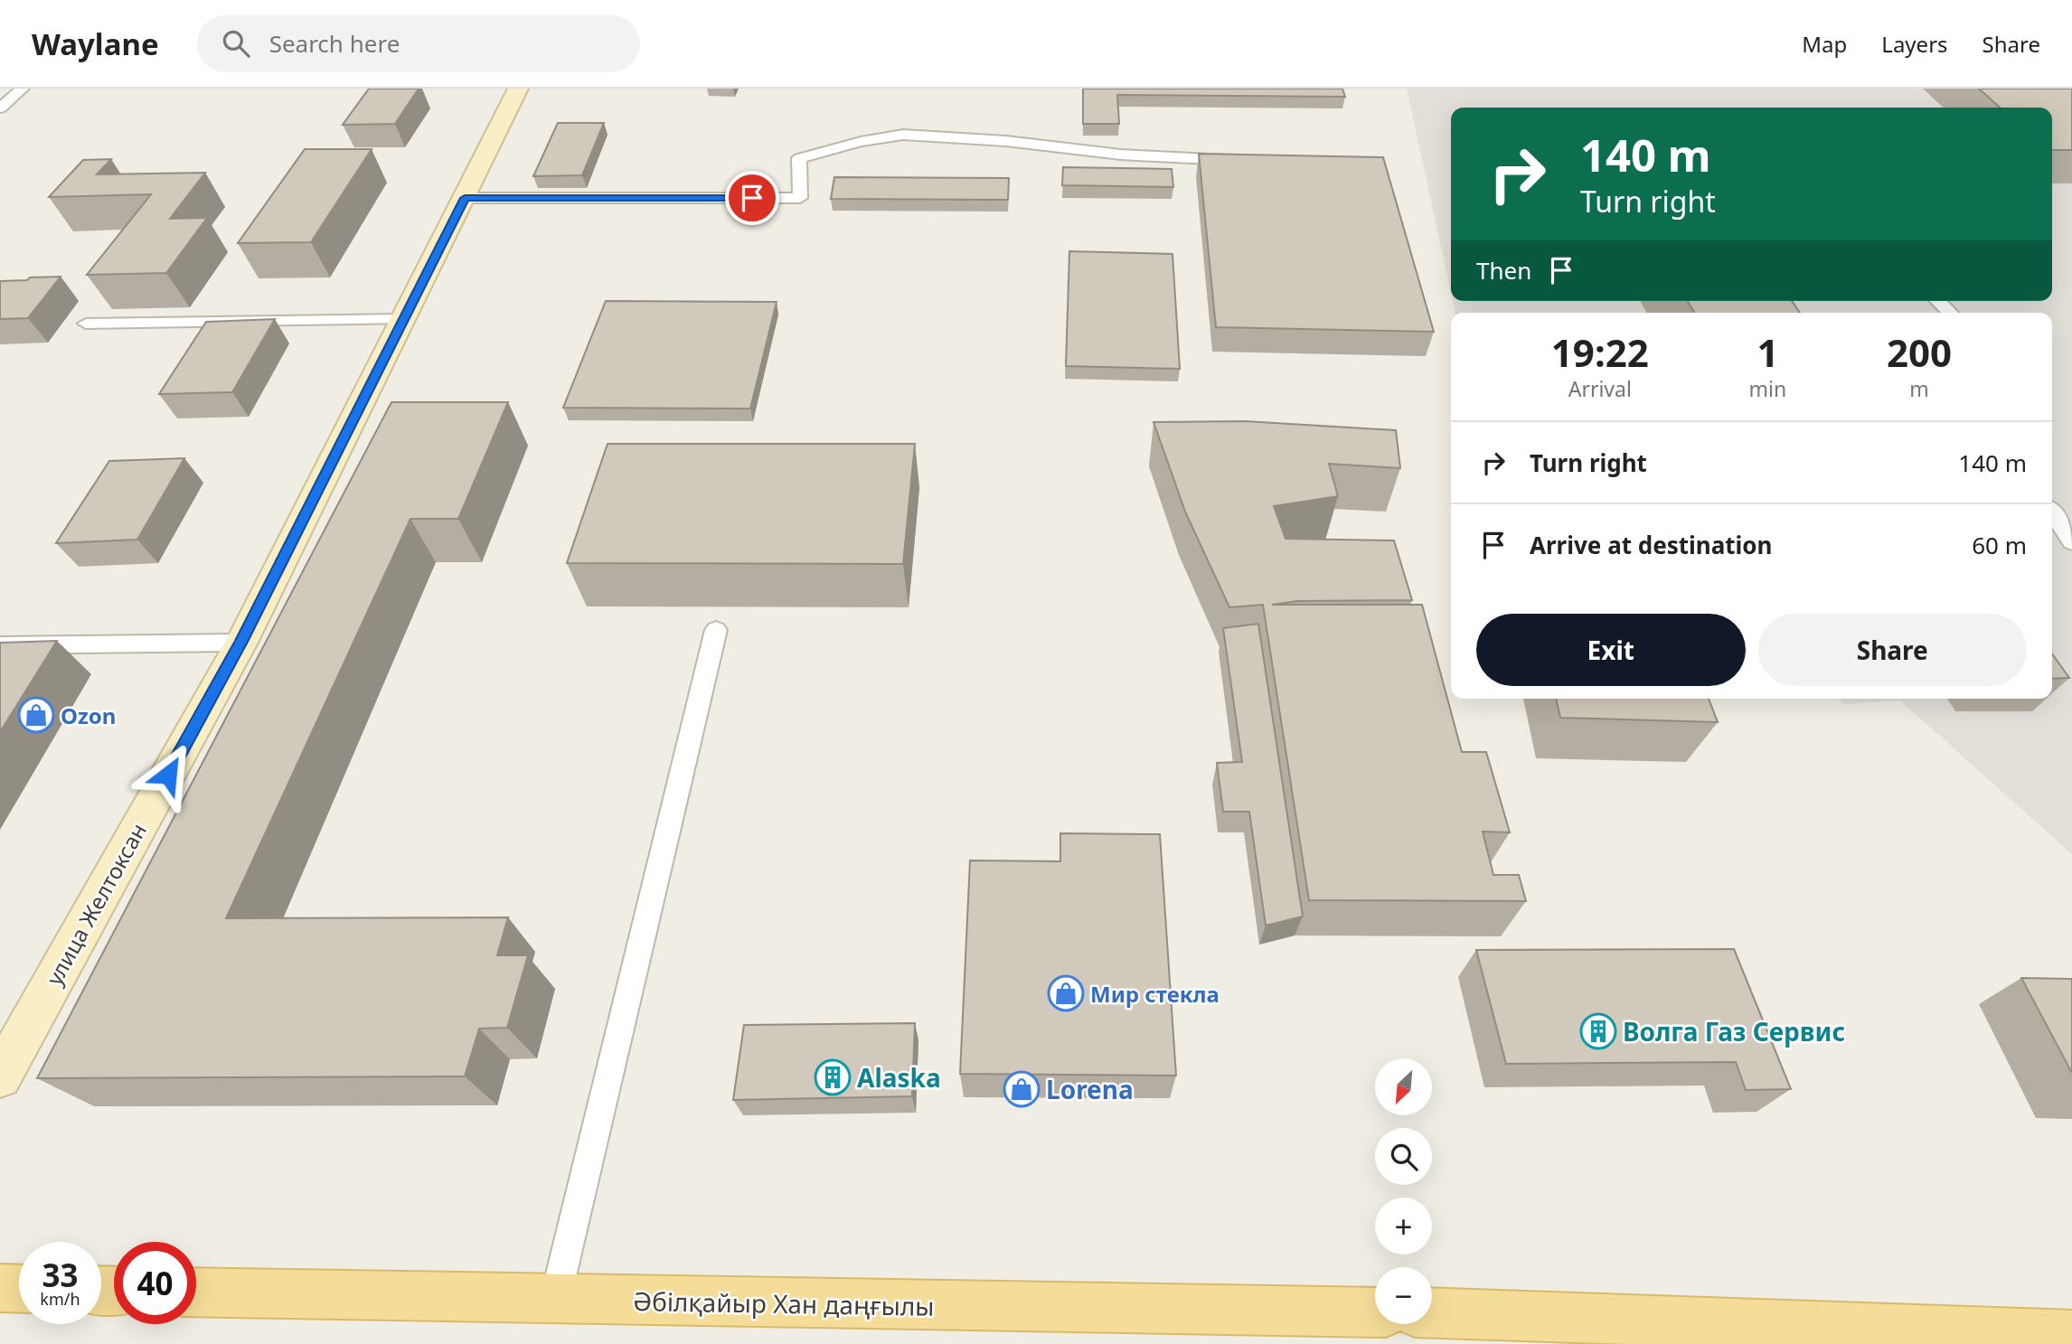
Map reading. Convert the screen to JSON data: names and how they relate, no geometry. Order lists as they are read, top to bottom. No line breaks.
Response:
{"streets":{"main road":["Әбілқайыр Хан даңғылы"],"street":["улица Желтоксан"]},"places":{"shop":["Ozon","Мир стекла","Lorena"],"building":["Волга Газ Сервис","Alaska"]},"north":"bottom left","page":{"header":"Waylane","search":"Search here","nav":["Map","Layers","Share"],"turn":["140 m","Turn right"],"then":"Then","eta":["19:22","Arrival","1","min","200","m"],"list":[{"name":"Turn right","value":"140 m"},{"name":"Arrive at destination","value":"60 m"}],"buttons":["Exit","Share"],"map_buttons":["+","−"],"speed":"33 km/h","limit":"40"}}
